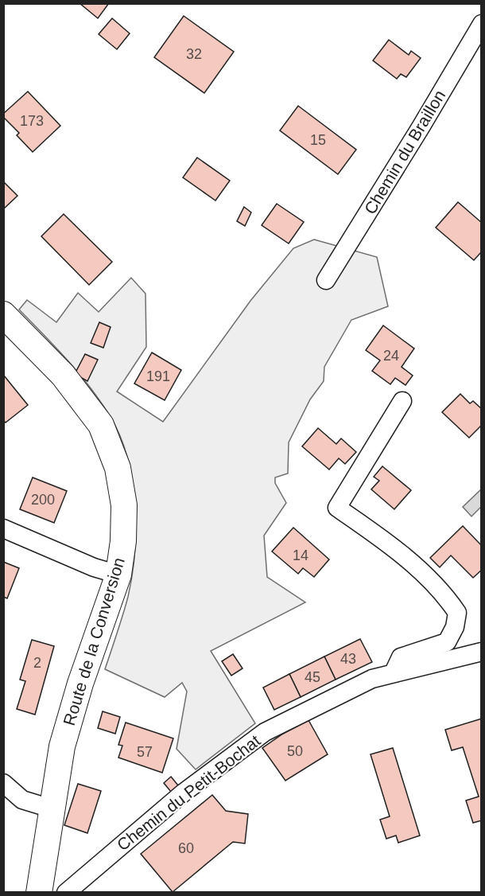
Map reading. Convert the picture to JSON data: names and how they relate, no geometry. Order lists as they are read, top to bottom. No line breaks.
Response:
{"streets":{"main road":["Route de la Conversion"],"street":["Chemin du Braillon","Chemin du Petit-Bochat"]},"house_numbers":["32","173","15","24","191","200","14","43","2","45","50","57","60"]}
